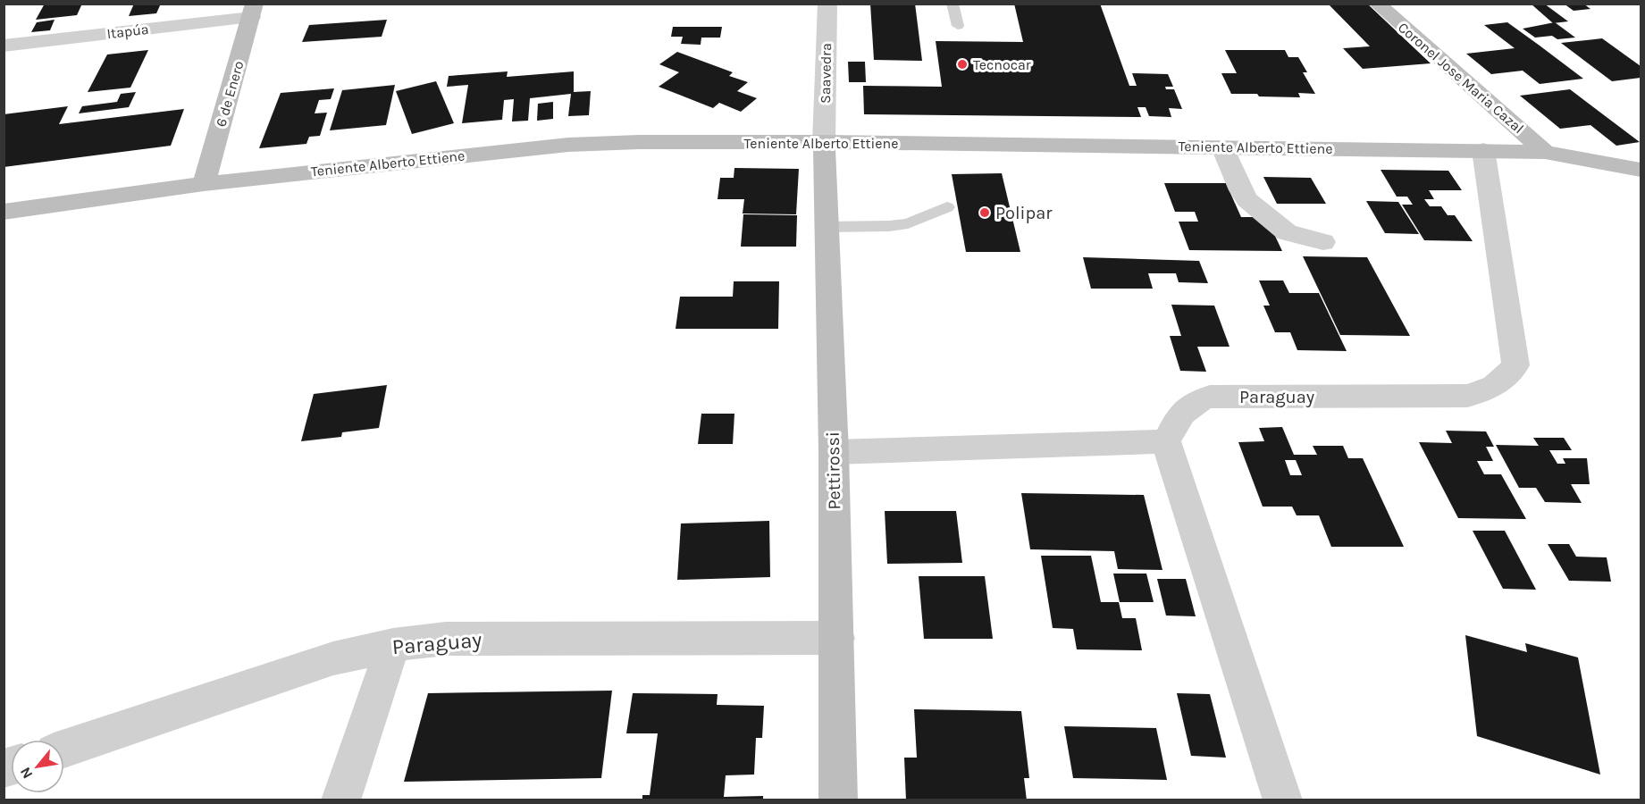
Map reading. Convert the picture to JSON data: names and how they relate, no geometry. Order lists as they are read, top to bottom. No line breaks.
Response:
{"streets":{"main road":["Coronel Jose Maria Cazal","6 de Enero","Teniente Alberto Ettiene","Pettirossi"],"street":["Itapúa","Saavedra","Paraguay"]},"crossings":[["Itapúa","6 de Enero"],["Saavedra","Teniente Alberto Ettiene"],["Saavedra","Pettirossi"],["Coronel Jose Maria Cazal","Teniente Alberto Ettiene"],["6 de Enero","Teniente Alberto Ettiene"],["Teniente Alberto Ettiene","Paraguay"],["Teniente Alberto Ettiene","Pettirossi"],["Paraguay","Pettirossi"]],"places":["Tecnocar","Polipar"],"north":"bottom left"}
